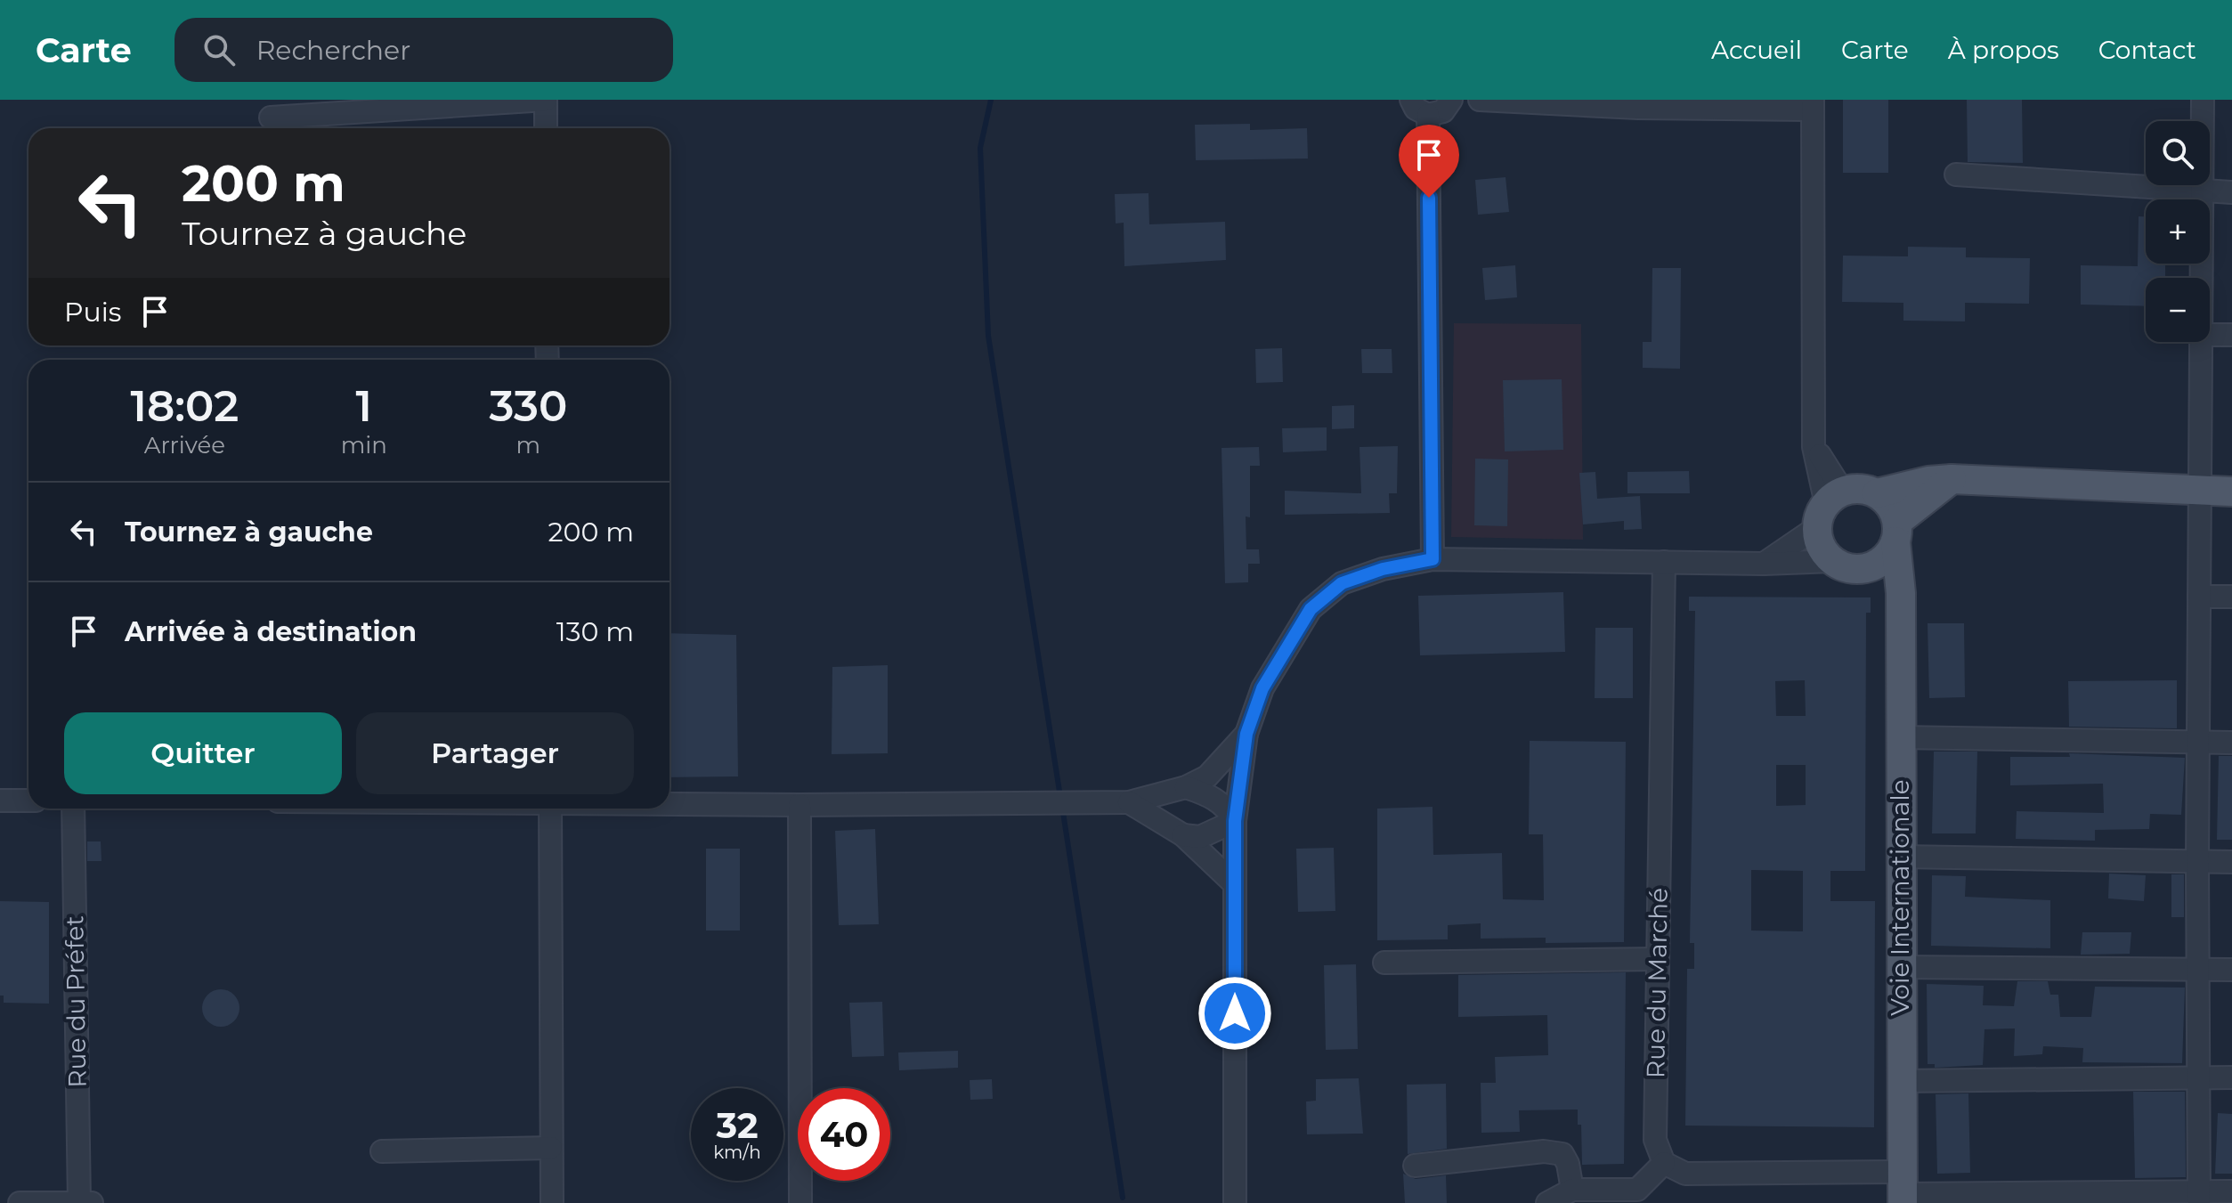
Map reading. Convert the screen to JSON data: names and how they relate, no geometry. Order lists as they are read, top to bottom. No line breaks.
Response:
{"streets":{"main road":["Voie Internationale"],"street":["Rue du Marché","Rue du Préfet"]},"page":{"header":"Carte","search":"Rechercher","nav":["Accueil","Carte","À propos","Contact"],"map_buttons":["+","−"],"turn":["200 m","Tournez à gauche"],"then":"Puis","eta":["18:02","Arrivée","1","min","330","m"],"list":[{"name":"Tournez à gauche","value":"200 m"},{"name":"Arrivée à destination","value":"130 m"}],"buttons":["Quitter","Partager"],"speed":"32 km/h","limit":"40"}}
